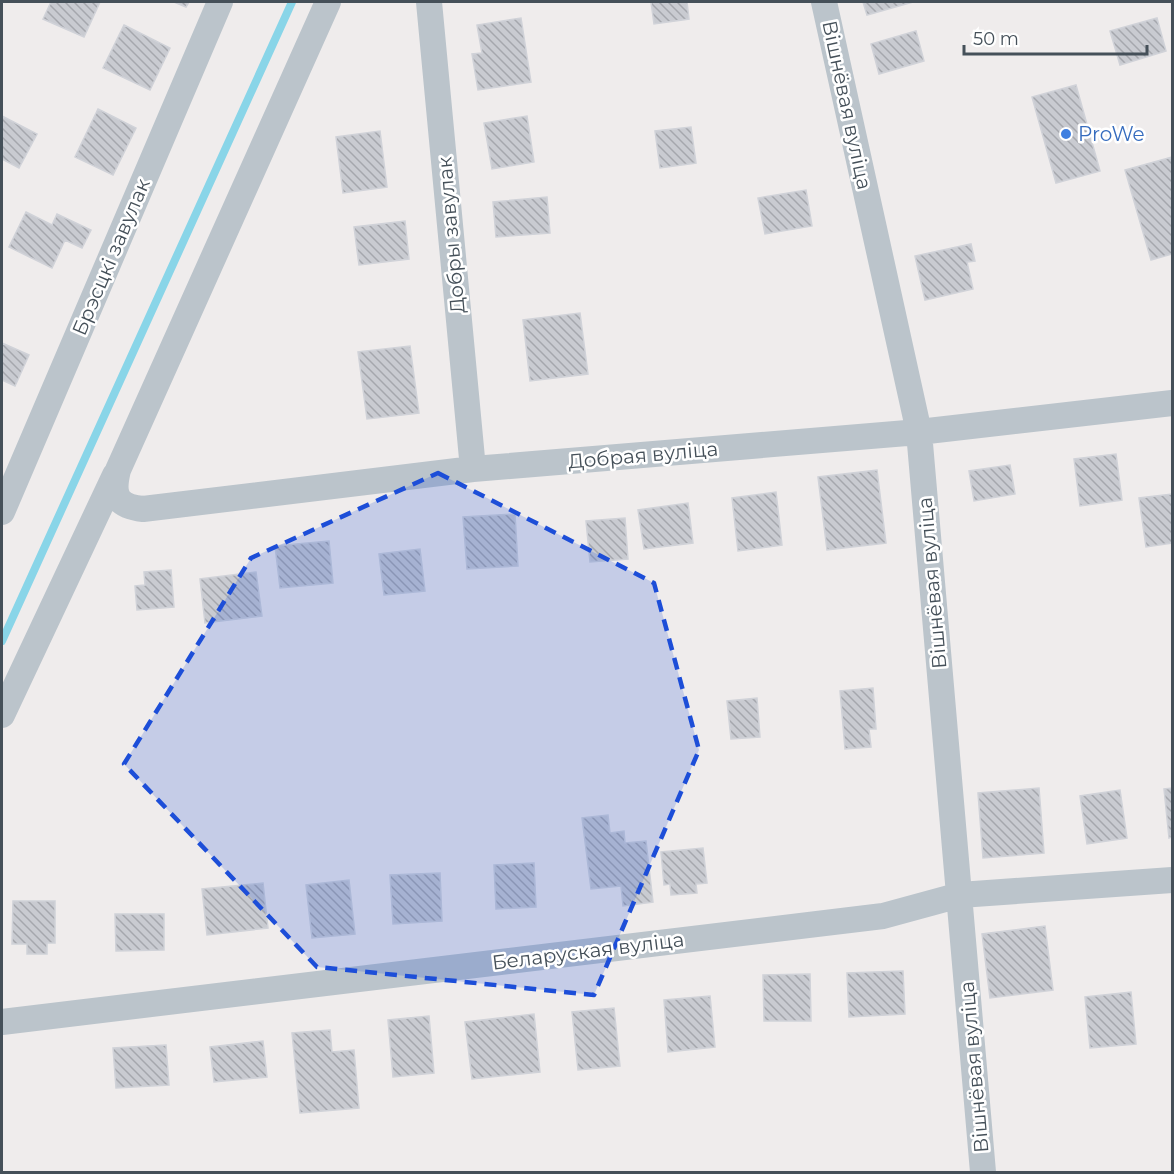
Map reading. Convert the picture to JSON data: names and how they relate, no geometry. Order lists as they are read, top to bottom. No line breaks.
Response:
{"streets":{"street":["Вішнёвая вуліца","Добры завулак","Брэсцкі завулак","Добрая вуліца","Беларуская вуліца"]},"crossings":[["Вішнёвая вуліца","Добрая вуліца"],["Вішнёвая вуліца","Беларуская вуліца"],["Добры завулак","Добрая вуліца"]],"places":["ProWe"],"scale_bar":"50 m"}
